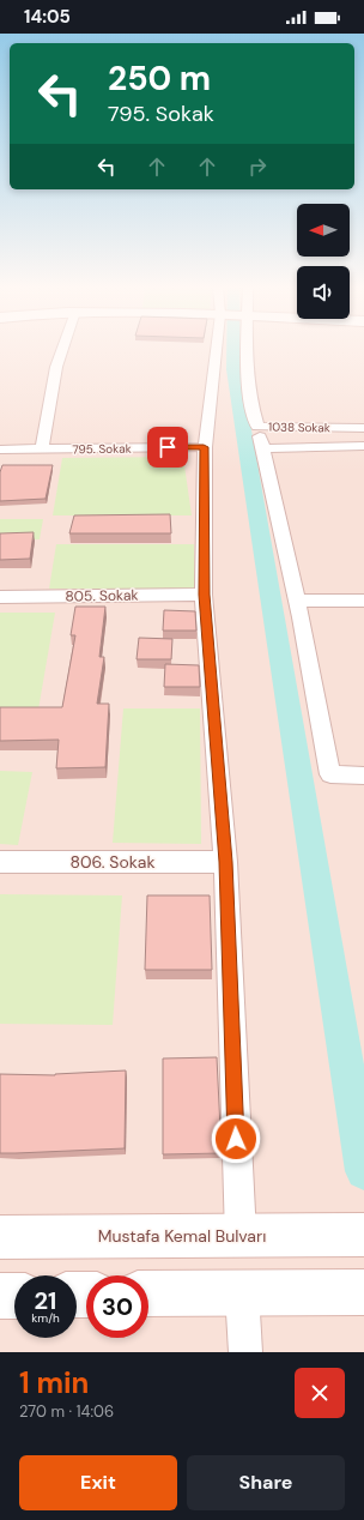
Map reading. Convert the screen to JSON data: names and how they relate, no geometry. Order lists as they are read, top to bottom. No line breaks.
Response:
{"streets":{"street":["1038 Sokak","795. Sokak","805. Sokak","806. Sokak","Mustafa Kemal Bulvarı"]},"north":"left","page":{"status":"14:05","turn":["250 m","795. Sokak"],"speed":"21 km/h","limit":"30","heading":["1 min","270 m · 14:06"],"buttons":["Exit","Share"]}}
